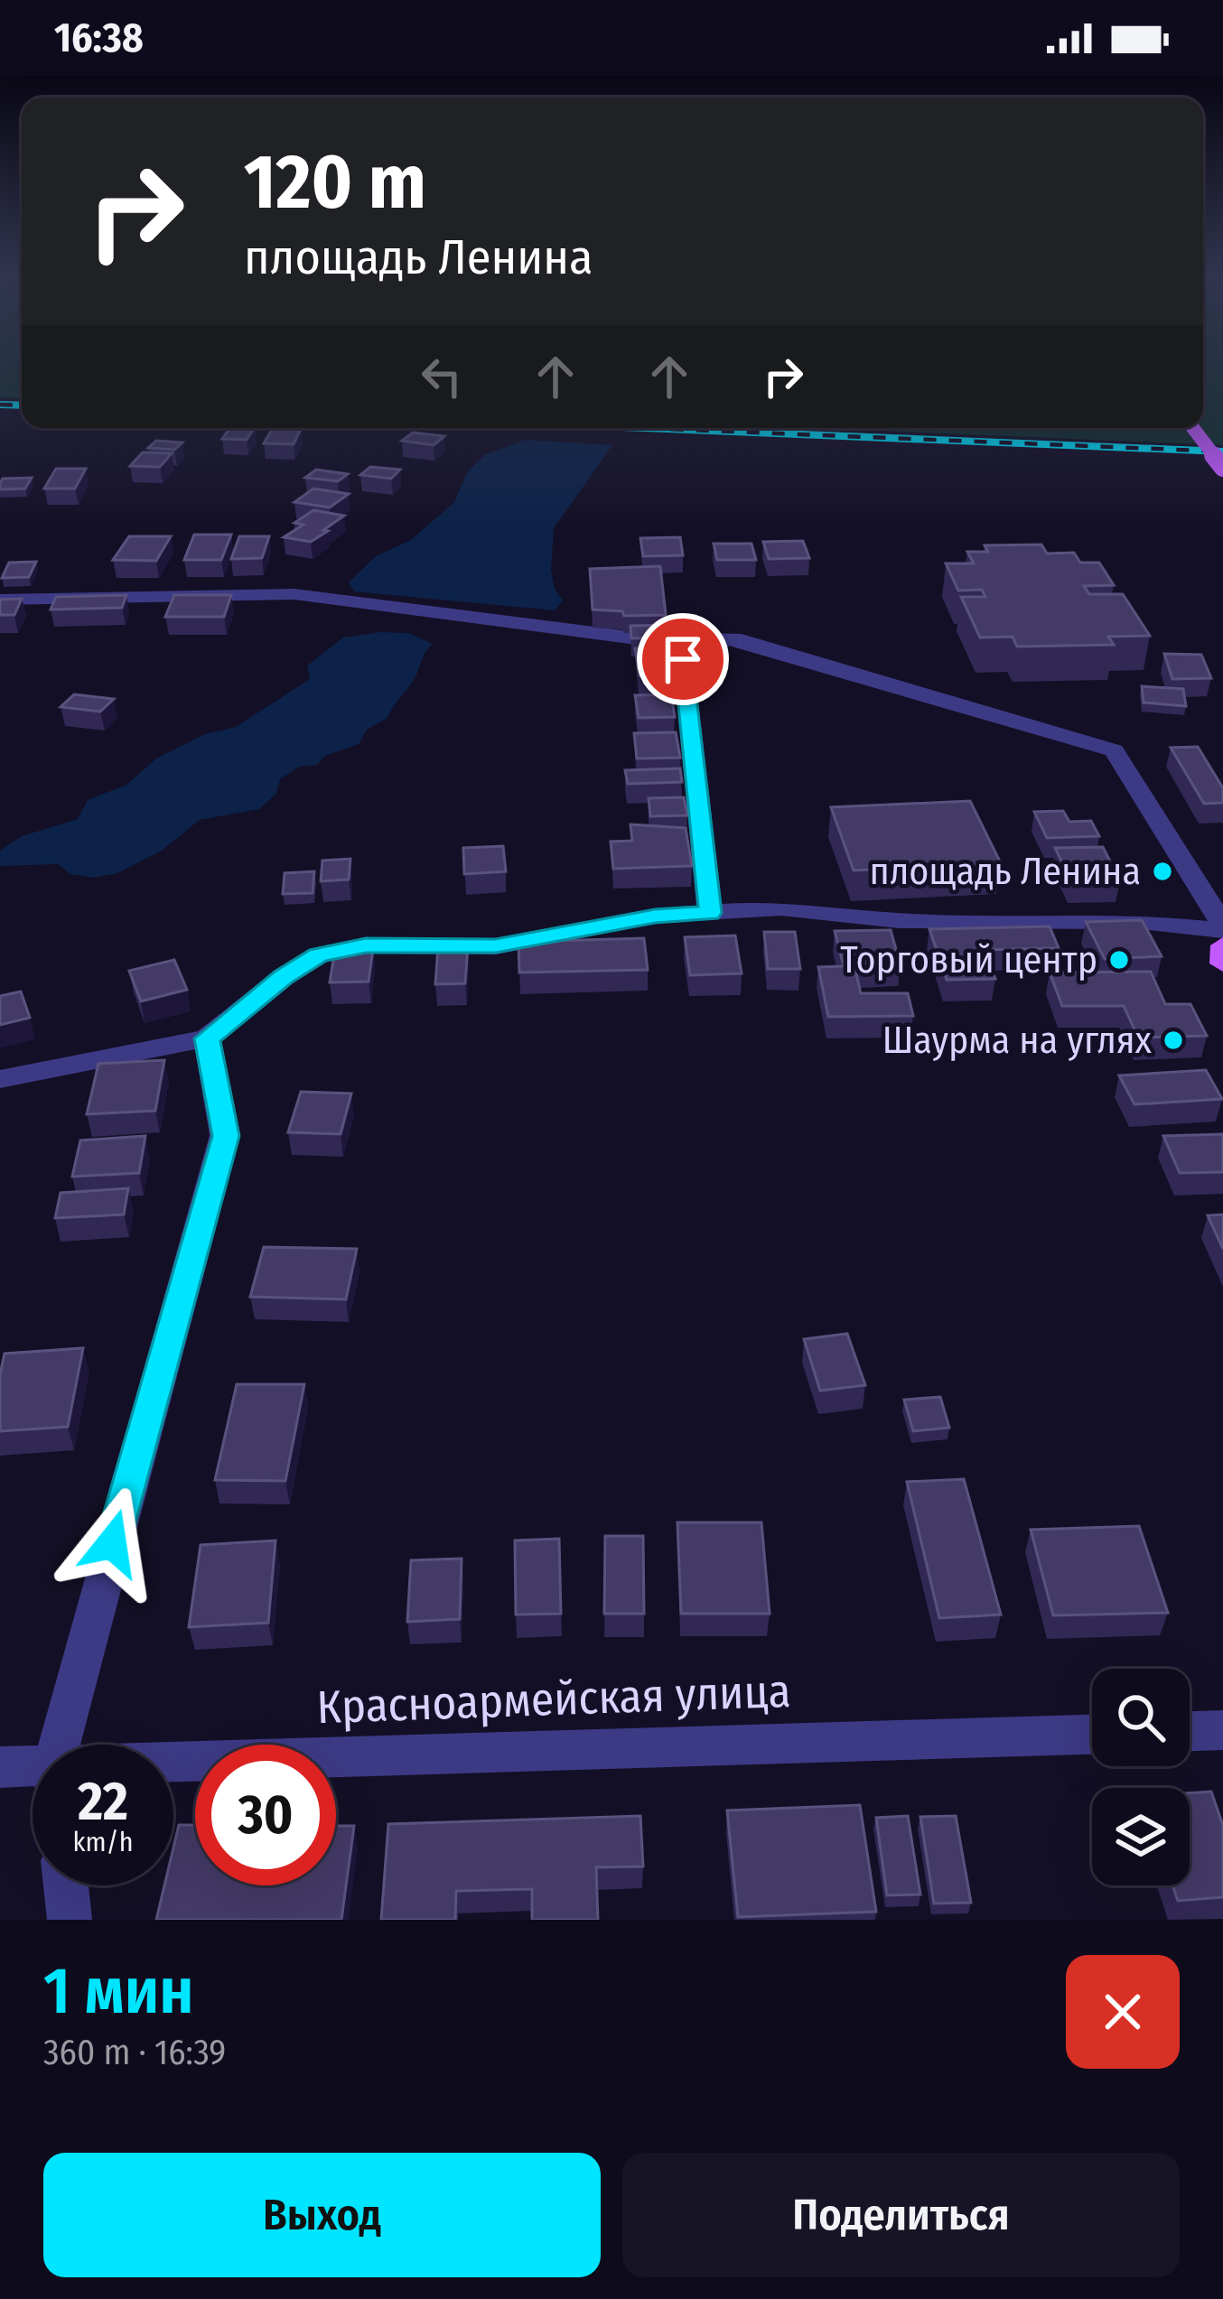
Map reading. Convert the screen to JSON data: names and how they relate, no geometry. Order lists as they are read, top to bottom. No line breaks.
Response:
{"streets":{"street":["Красноармейская улица"]},"places":["площадь Ленина","Торговый центр","Шаурма на углях"],"page":{"status":"16:38","turn":["120 m","площадь Ленина"],"speed":"22 km/h","limit":"30","heading":["1 мин","360 m · 16:39"],"buttons":["Выход","Поделиться"]}}
